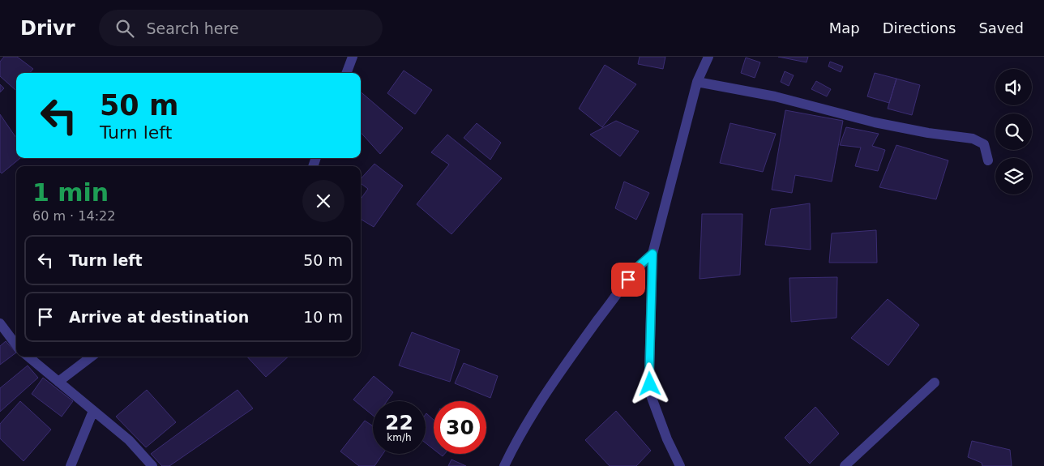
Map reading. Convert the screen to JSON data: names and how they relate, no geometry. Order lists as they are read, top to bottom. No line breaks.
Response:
{"page":{"header":"Drivr","search":"Search here","nav":["Map","Directions","Saved"],"turn":["50 m","Turn left"],"heading":["1 min","60 m · 14:22"],"list":[{"name":"Turn left","value":"50 m"},{"name":"Arrive at destination","value":"10 m"}],"speed":"22 km/h","limit":"30"}}
